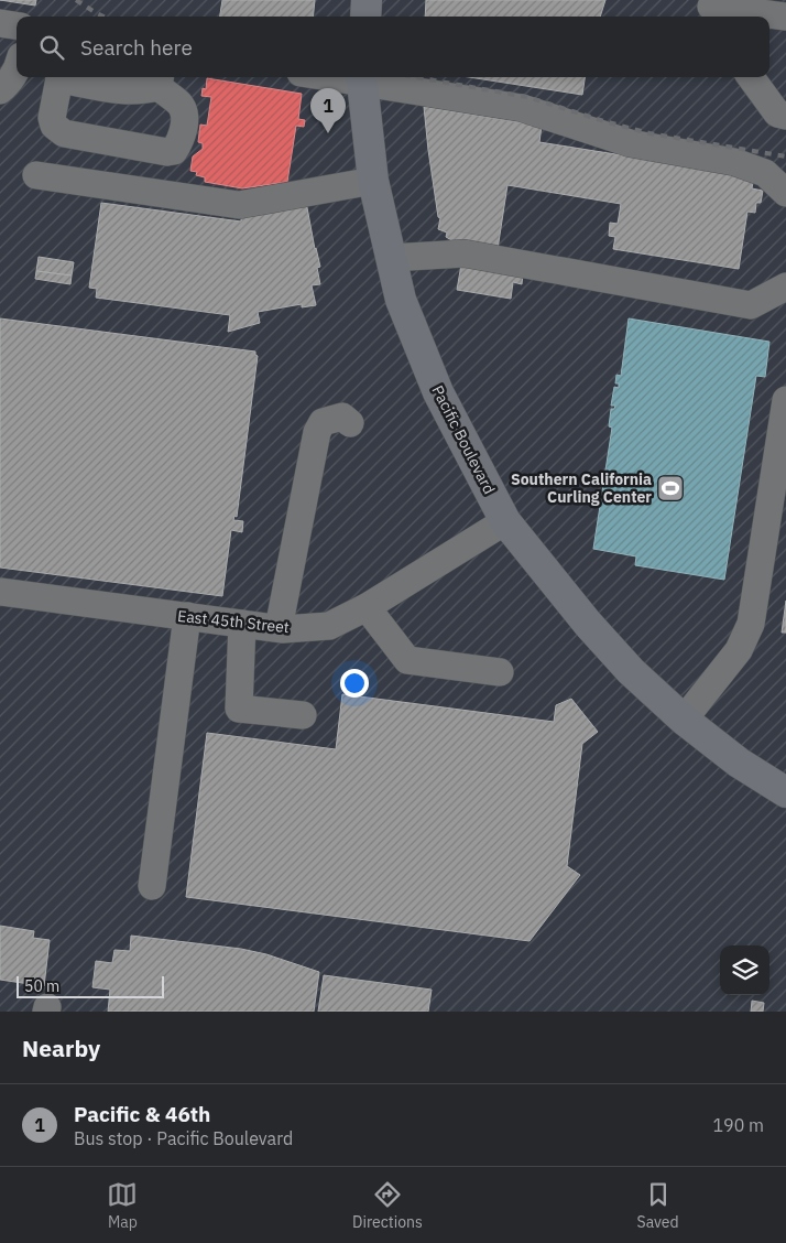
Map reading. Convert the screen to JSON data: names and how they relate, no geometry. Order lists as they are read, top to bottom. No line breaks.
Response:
{"streets":{"main road":["Pacific Boulevard"],"street":["East 45th Street"]},"crossings":[["Pacific Boulevard","East 45th Street"]],"places":{"sports":["Southern California Curling Center"]},"scale_bar":"50 m","page":{"search":"Search here","pins":"1","scale":"50 m","heading":"Nearby","list":[{"mark":"1","name":"Pacific & 46th","note":"Bus stop · Pacific Boulevard","value":"190 m"}],"nav":["Map","Directions","Saved"]}}
